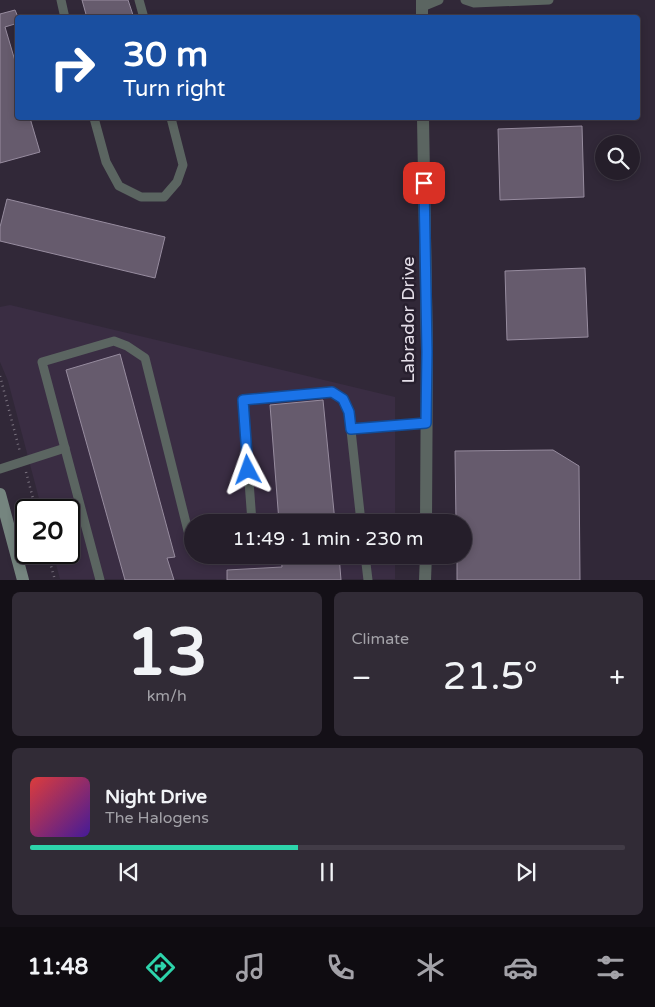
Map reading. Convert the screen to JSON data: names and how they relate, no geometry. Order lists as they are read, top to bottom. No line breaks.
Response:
{"streets":{"street":["Labrador Drive"]},"page":{"turn":["30 m","Turn right"],"limit":"20","trip":"11:49 · 1 min · 230 m","tile":[["13","km/h"],"Climate"],"heat":["−","21.5°","+"],"song":["Night Drive","The Halogens"],"tabs":"11:48"}}
